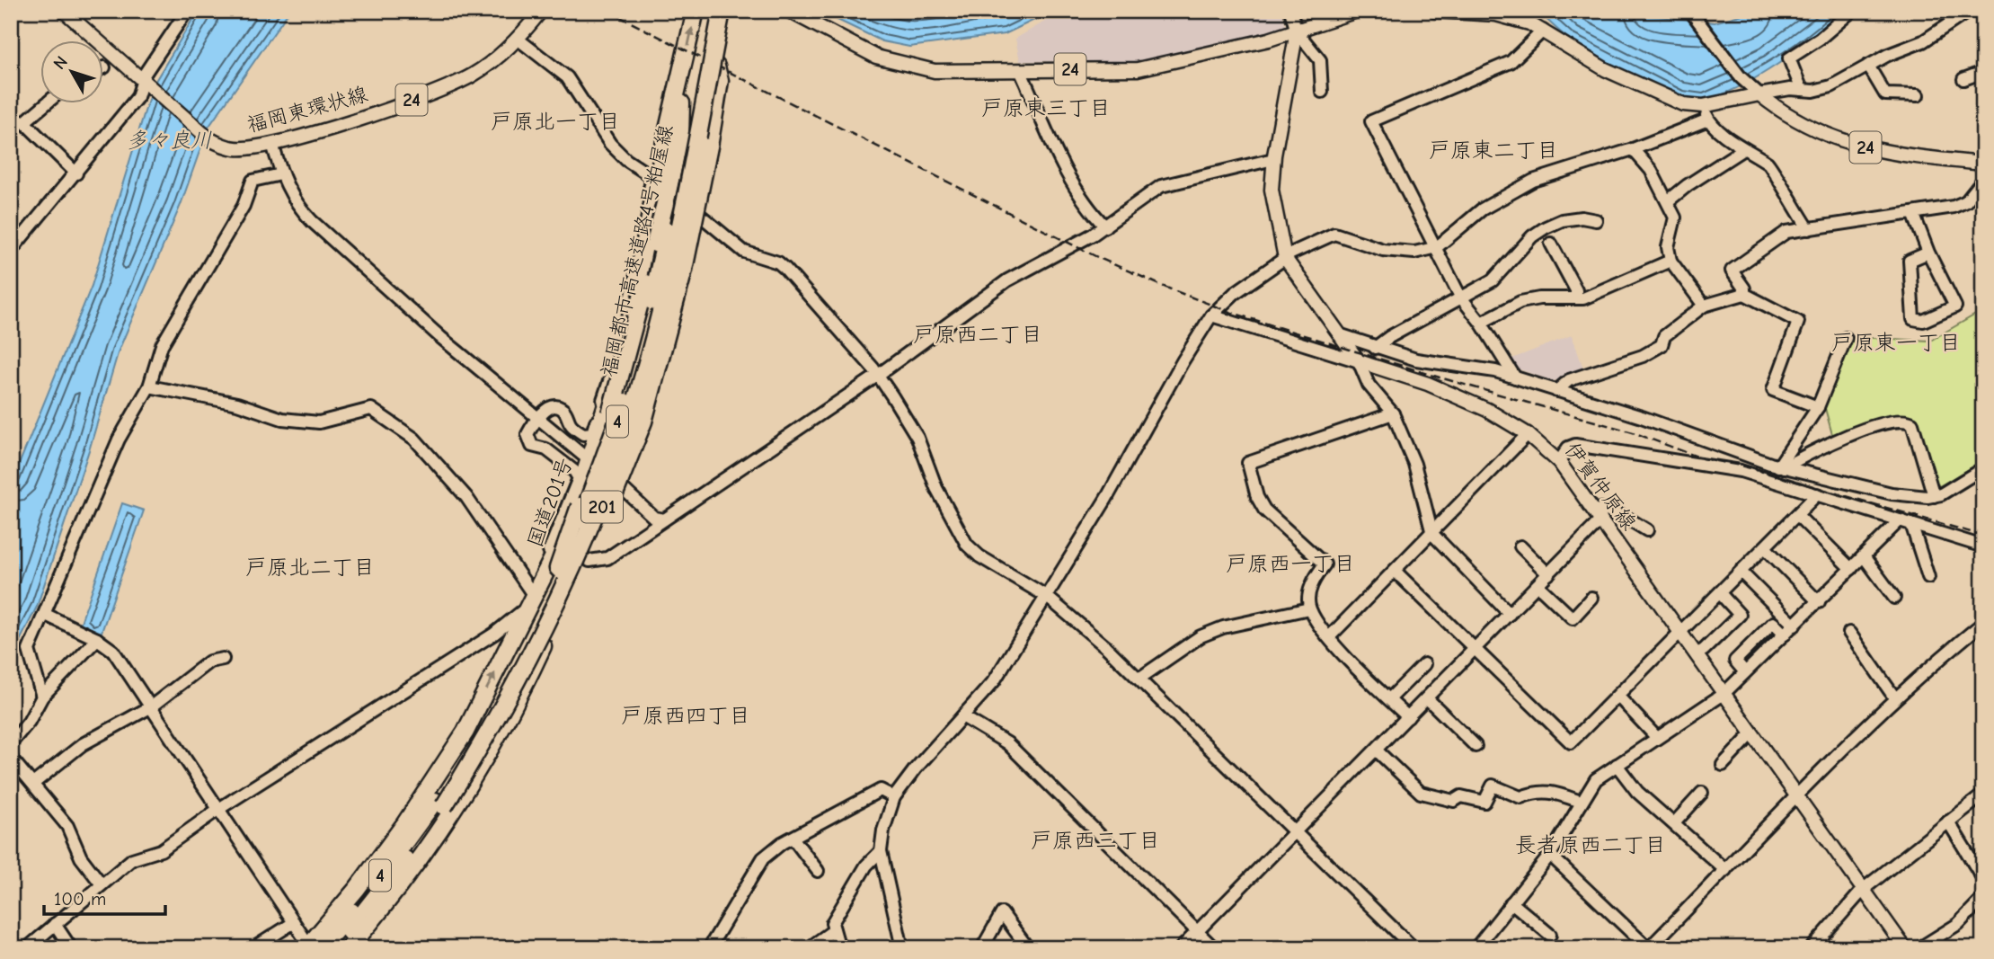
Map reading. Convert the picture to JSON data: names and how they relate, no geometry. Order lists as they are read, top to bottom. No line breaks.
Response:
{"streets":{"highway":["福岡都市高速道路4号粕屋線","4","国道201号","201"],"main road":["24","福岡東環状線","伊賀仲原線"]},"crossings":[["福岡都市高速道路4号粕屋線","国道201号"]],"districts":["戸原東三丁目","戸原北一丁目","戸原東二丁目","戸原西二丁目","戸原東一丁目","戸原西一丁目","戸原北二丁目","戸原西四丁目","戸原西三丁目","長者原西二丁目"],"water":["多々良川"],"scale_bar":"100 m","north":"top left"}
